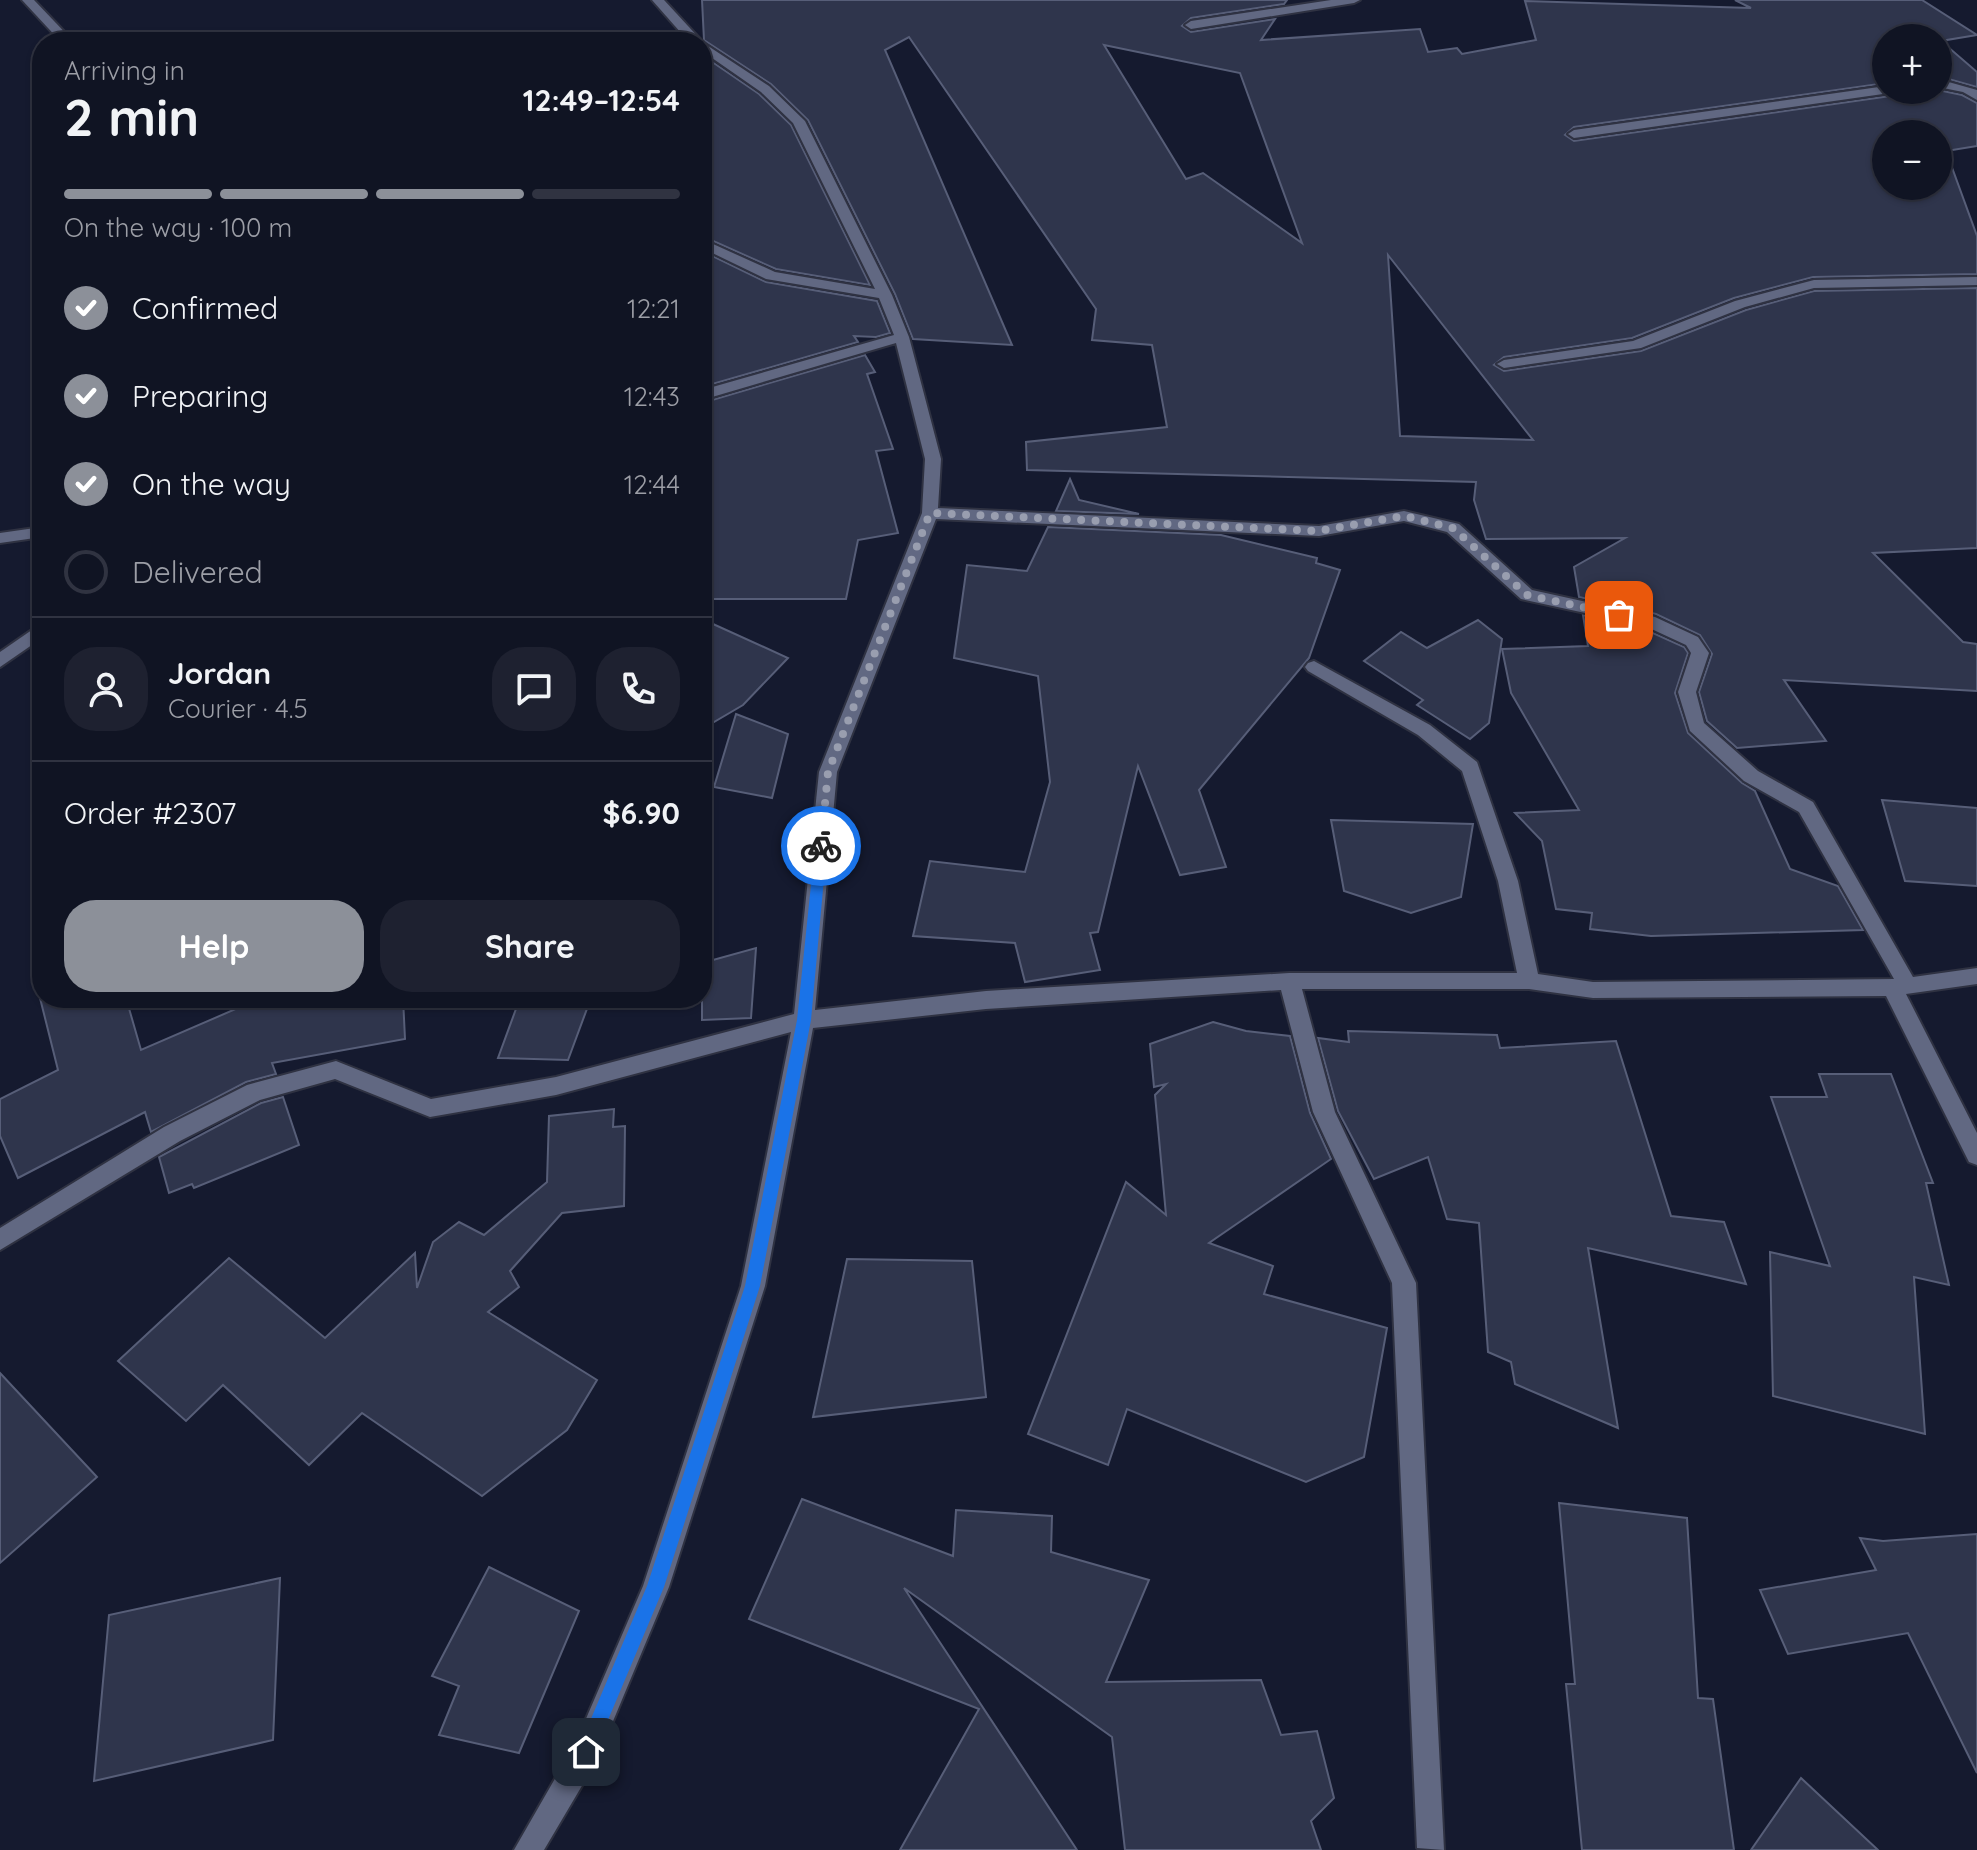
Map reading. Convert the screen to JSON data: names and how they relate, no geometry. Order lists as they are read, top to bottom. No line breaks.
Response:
{"page":{"map_buttons":["+","−"],"heading":["2 min","Arriving in","12:49–12:54"],"panel":["Jordan","Courier · 4.5","Order #2307","$6.90"],"bar":"On the way · 100 m","list":[["Confirmed","12:21"],["Preparing","12:43"],["On the way","12:44"],"Delivered"],"buttons":["Help","Share"]}}
